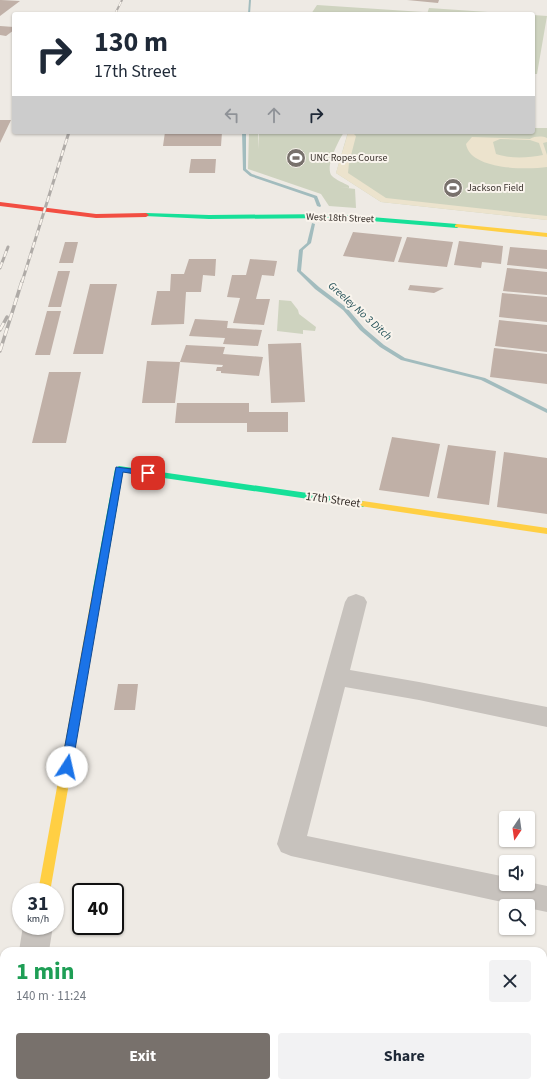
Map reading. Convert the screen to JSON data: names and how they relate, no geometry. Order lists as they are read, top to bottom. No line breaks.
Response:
{"streets":{"main road":["West 18th Street","17th Street"]},"water":["Greeley No 3 Ditch"],"places":{"sports":["UNC Ropes Course","Jackson Field"]},"north":"bottom","page":{"turn":["130 m","17th Street"],"speed":"31 km/h","limit":"40","heading":["1 min","140 m · 11:24"],"buttons":["Exit","Share"]}}
